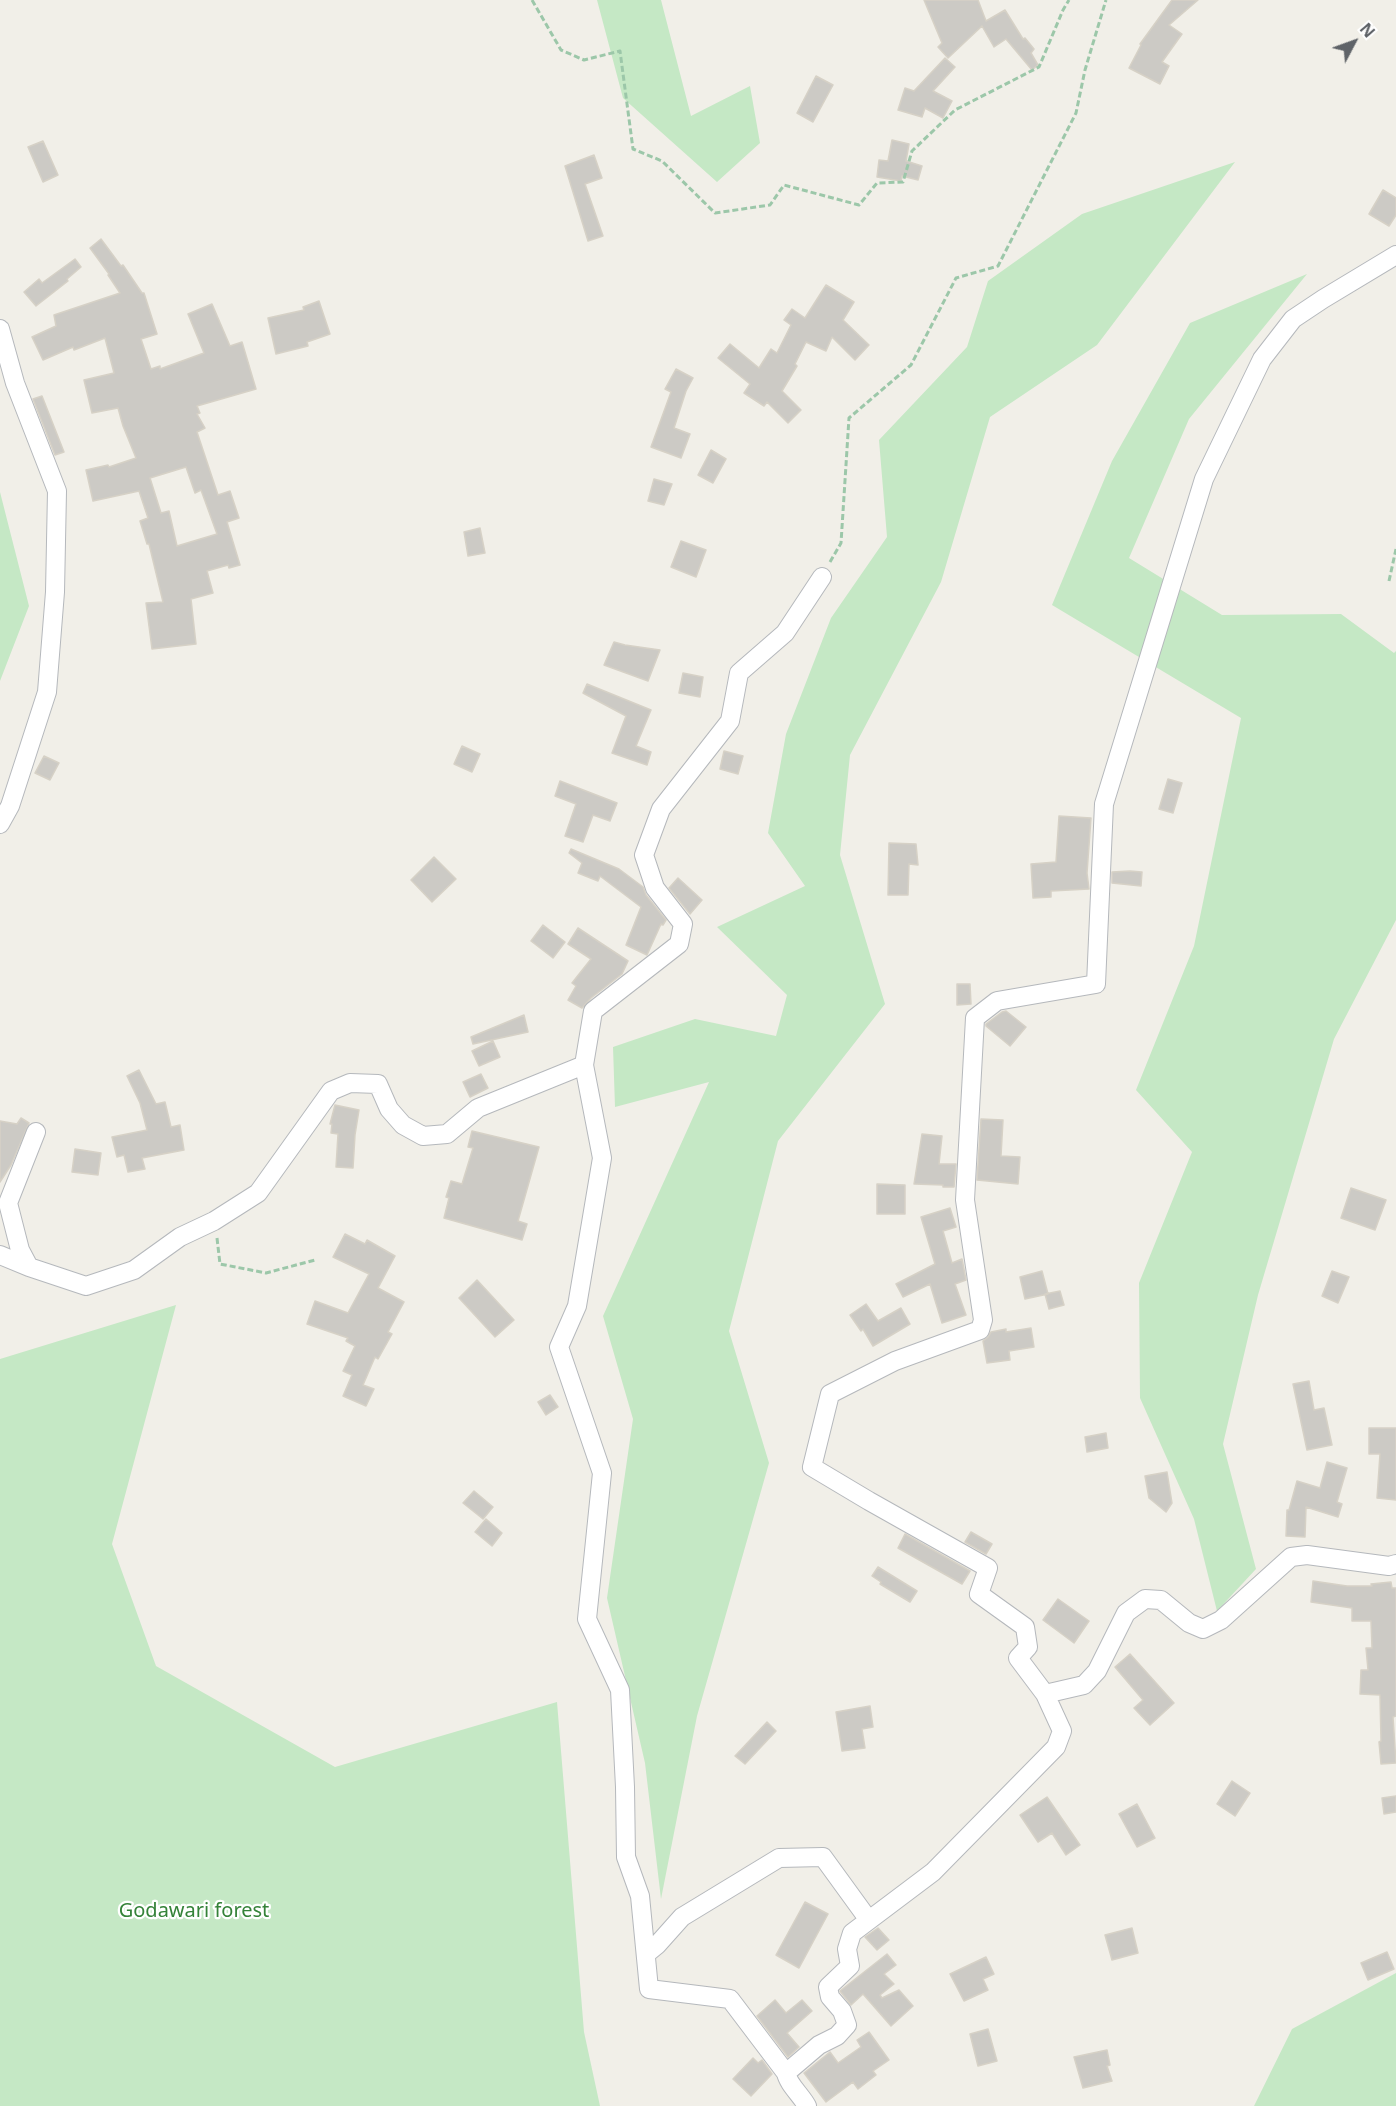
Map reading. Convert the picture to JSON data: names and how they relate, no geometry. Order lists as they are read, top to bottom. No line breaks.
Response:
{"parks":["Godawari forest"],"north":"top right"}
